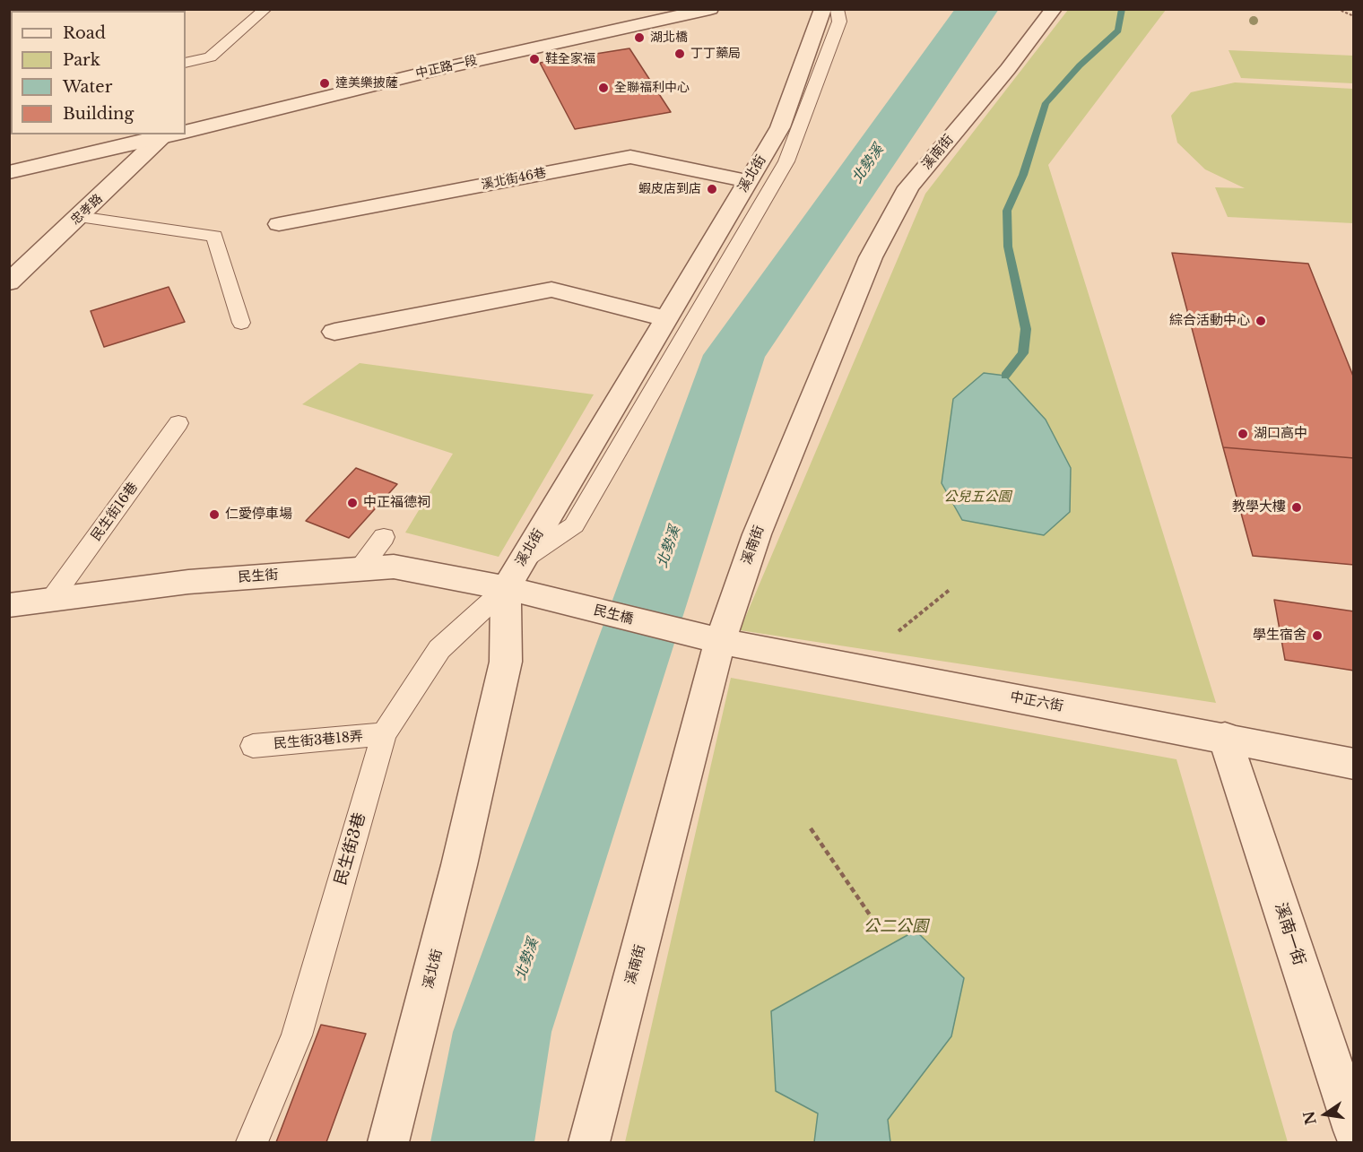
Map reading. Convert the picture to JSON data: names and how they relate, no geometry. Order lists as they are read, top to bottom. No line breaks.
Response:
{"streets":{"street":["中正路一段","溪南街","溪北街","溪北街46巷","忠孝路","民生街","民生橋","中正六街","溪南一街"],"lane":["民生街16巷","民生街3巷18弄","民生街3巷"]},"crossings":[["溪南街","民生橋"],["溪南街","中正六街"],["溪北街","溪北街46巷"],["溪北街","民生街"],["溪北街","民生橋"],["溪北街","民生街3巷"],["民生街16巷","民生街"],["民生街","民生橋"],["民生街","民生街3巷"],["民生橋","中正六街"],["民生橋","民生街3巷"],["中正六街","溪南一街"],["民生街3巷18弄","民生街3巷"]],"water":["北勢溪"],"parks":["公兒五公園","公二公園"],"places":["湖北橋","丁丁藥局","鞋全家福","達美樂披薩","全聯福利中心","蝦皮店到店","綜合活動中心","湖口高中","中正福德祠","教學大樓","仁愛停車場","學生宿舍"],"legend":["Road","Park","Water","Building"],"north":"left"}
